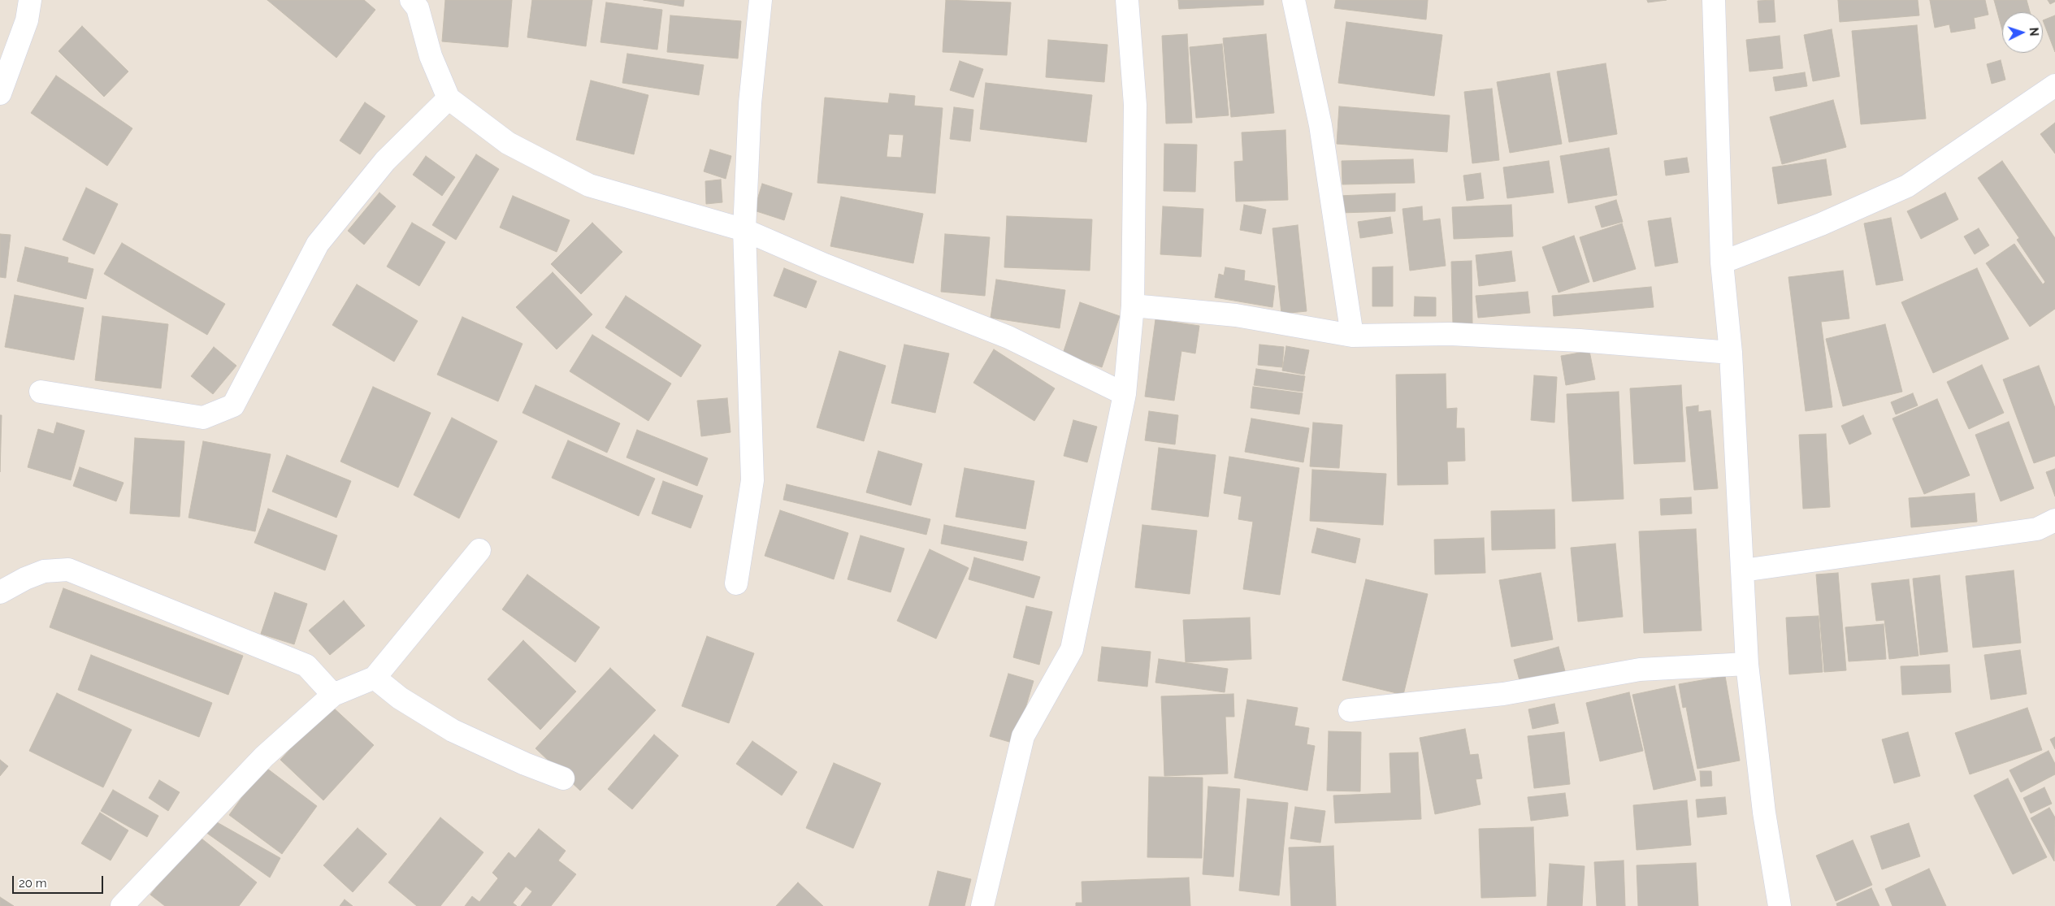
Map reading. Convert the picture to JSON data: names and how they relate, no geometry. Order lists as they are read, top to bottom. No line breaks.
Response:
{"scale_bar":"20 m","north":"right"}
